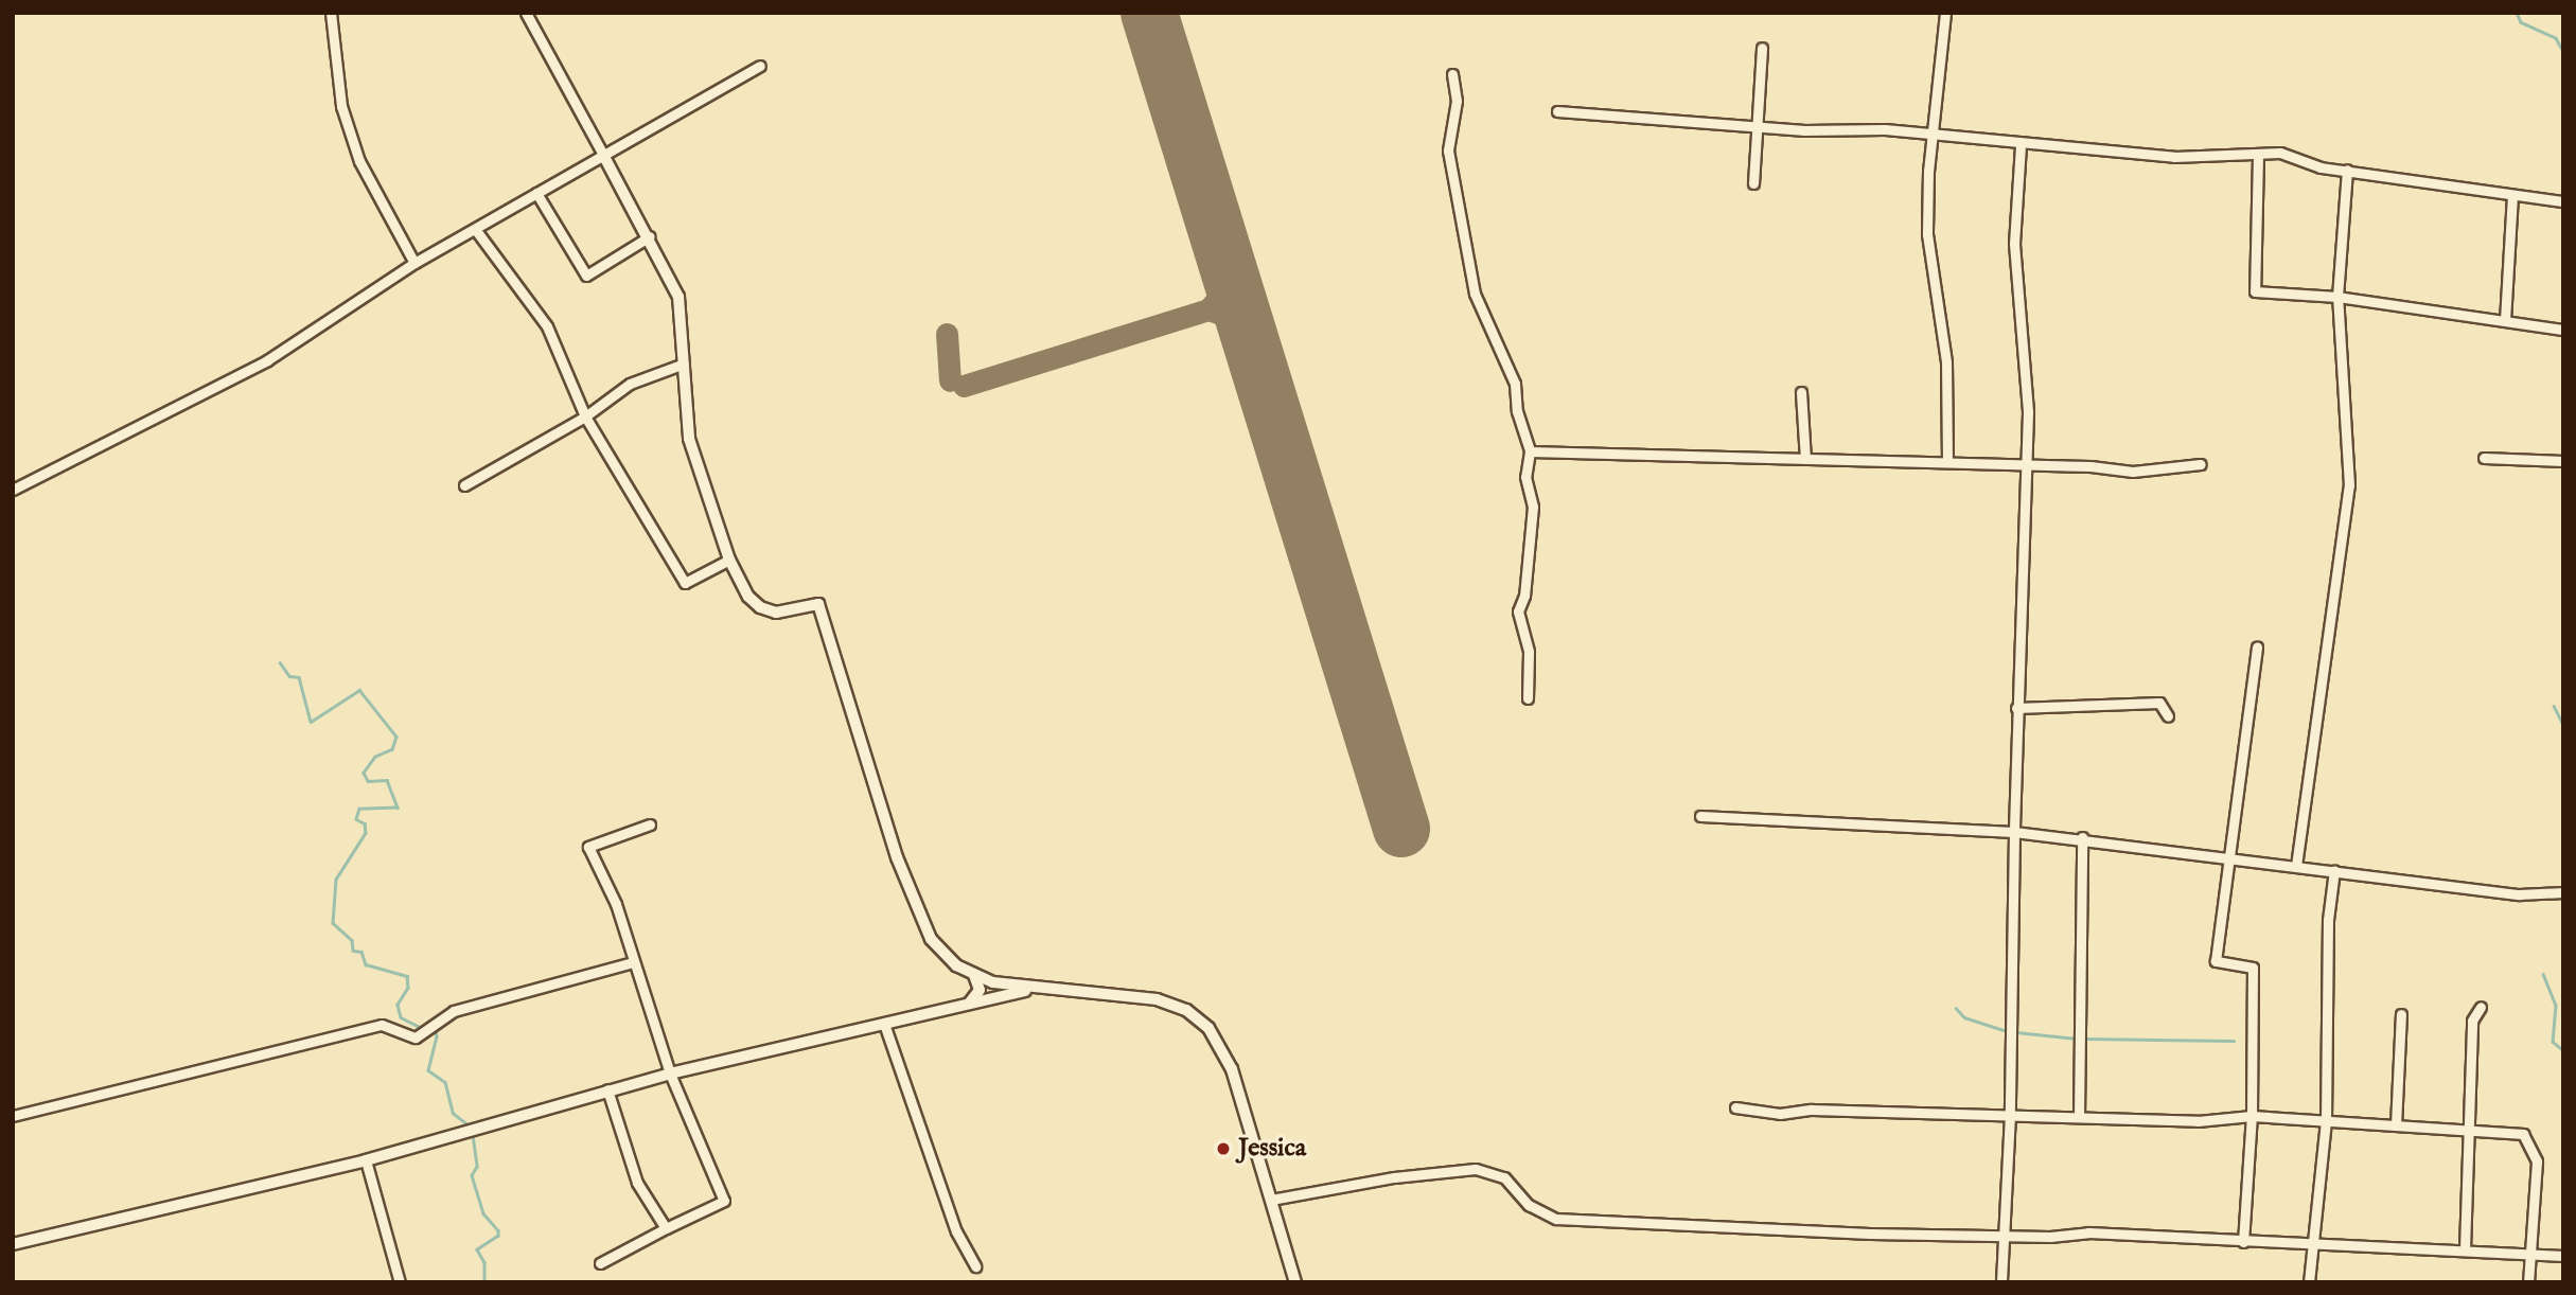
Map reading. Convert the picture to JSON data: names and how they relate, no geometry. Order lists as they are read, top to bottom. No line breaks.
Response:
{"places":["Jessica"]}
